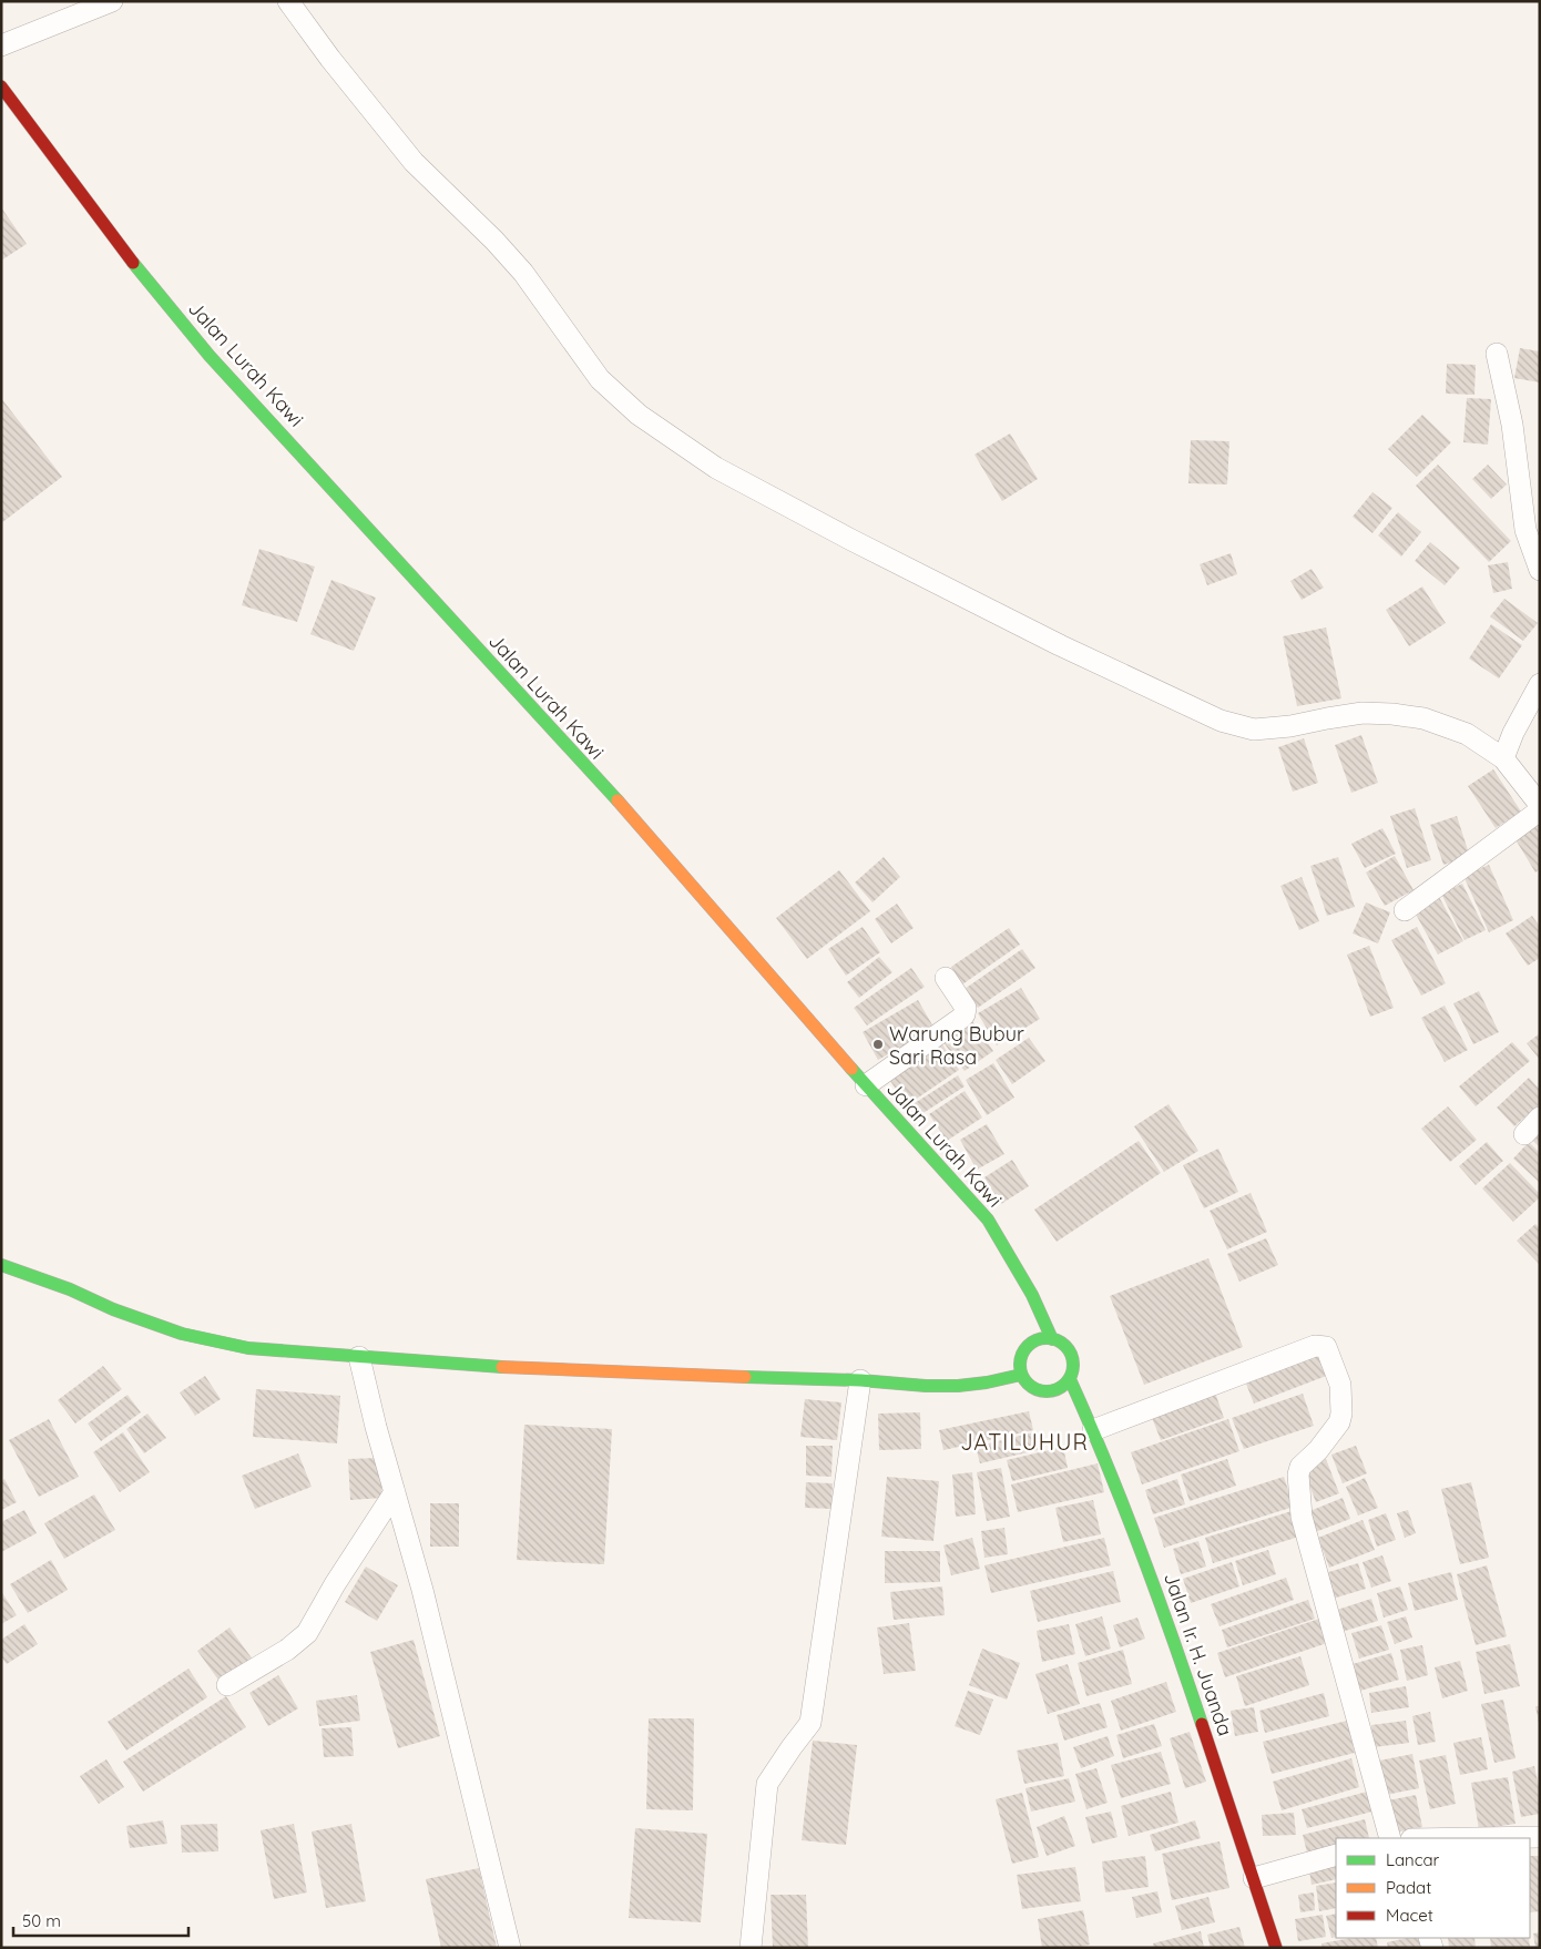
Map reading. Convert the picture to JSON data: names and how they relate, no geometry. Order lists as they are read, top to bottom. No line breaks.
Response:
{"streets":{"street":["Jalan Lurah Kawi","Jalan Ir. H. Juanda"]},"crossings":[["Jalan Lurah Kawi","Jalan Ir. H. Juanda"]],"districts":["JATILUHUR"],"places":["Warung Bubur Sari Rasa"],"legend":["Lancar","Padat","Macet"],"scale_bar":"50 m"}
